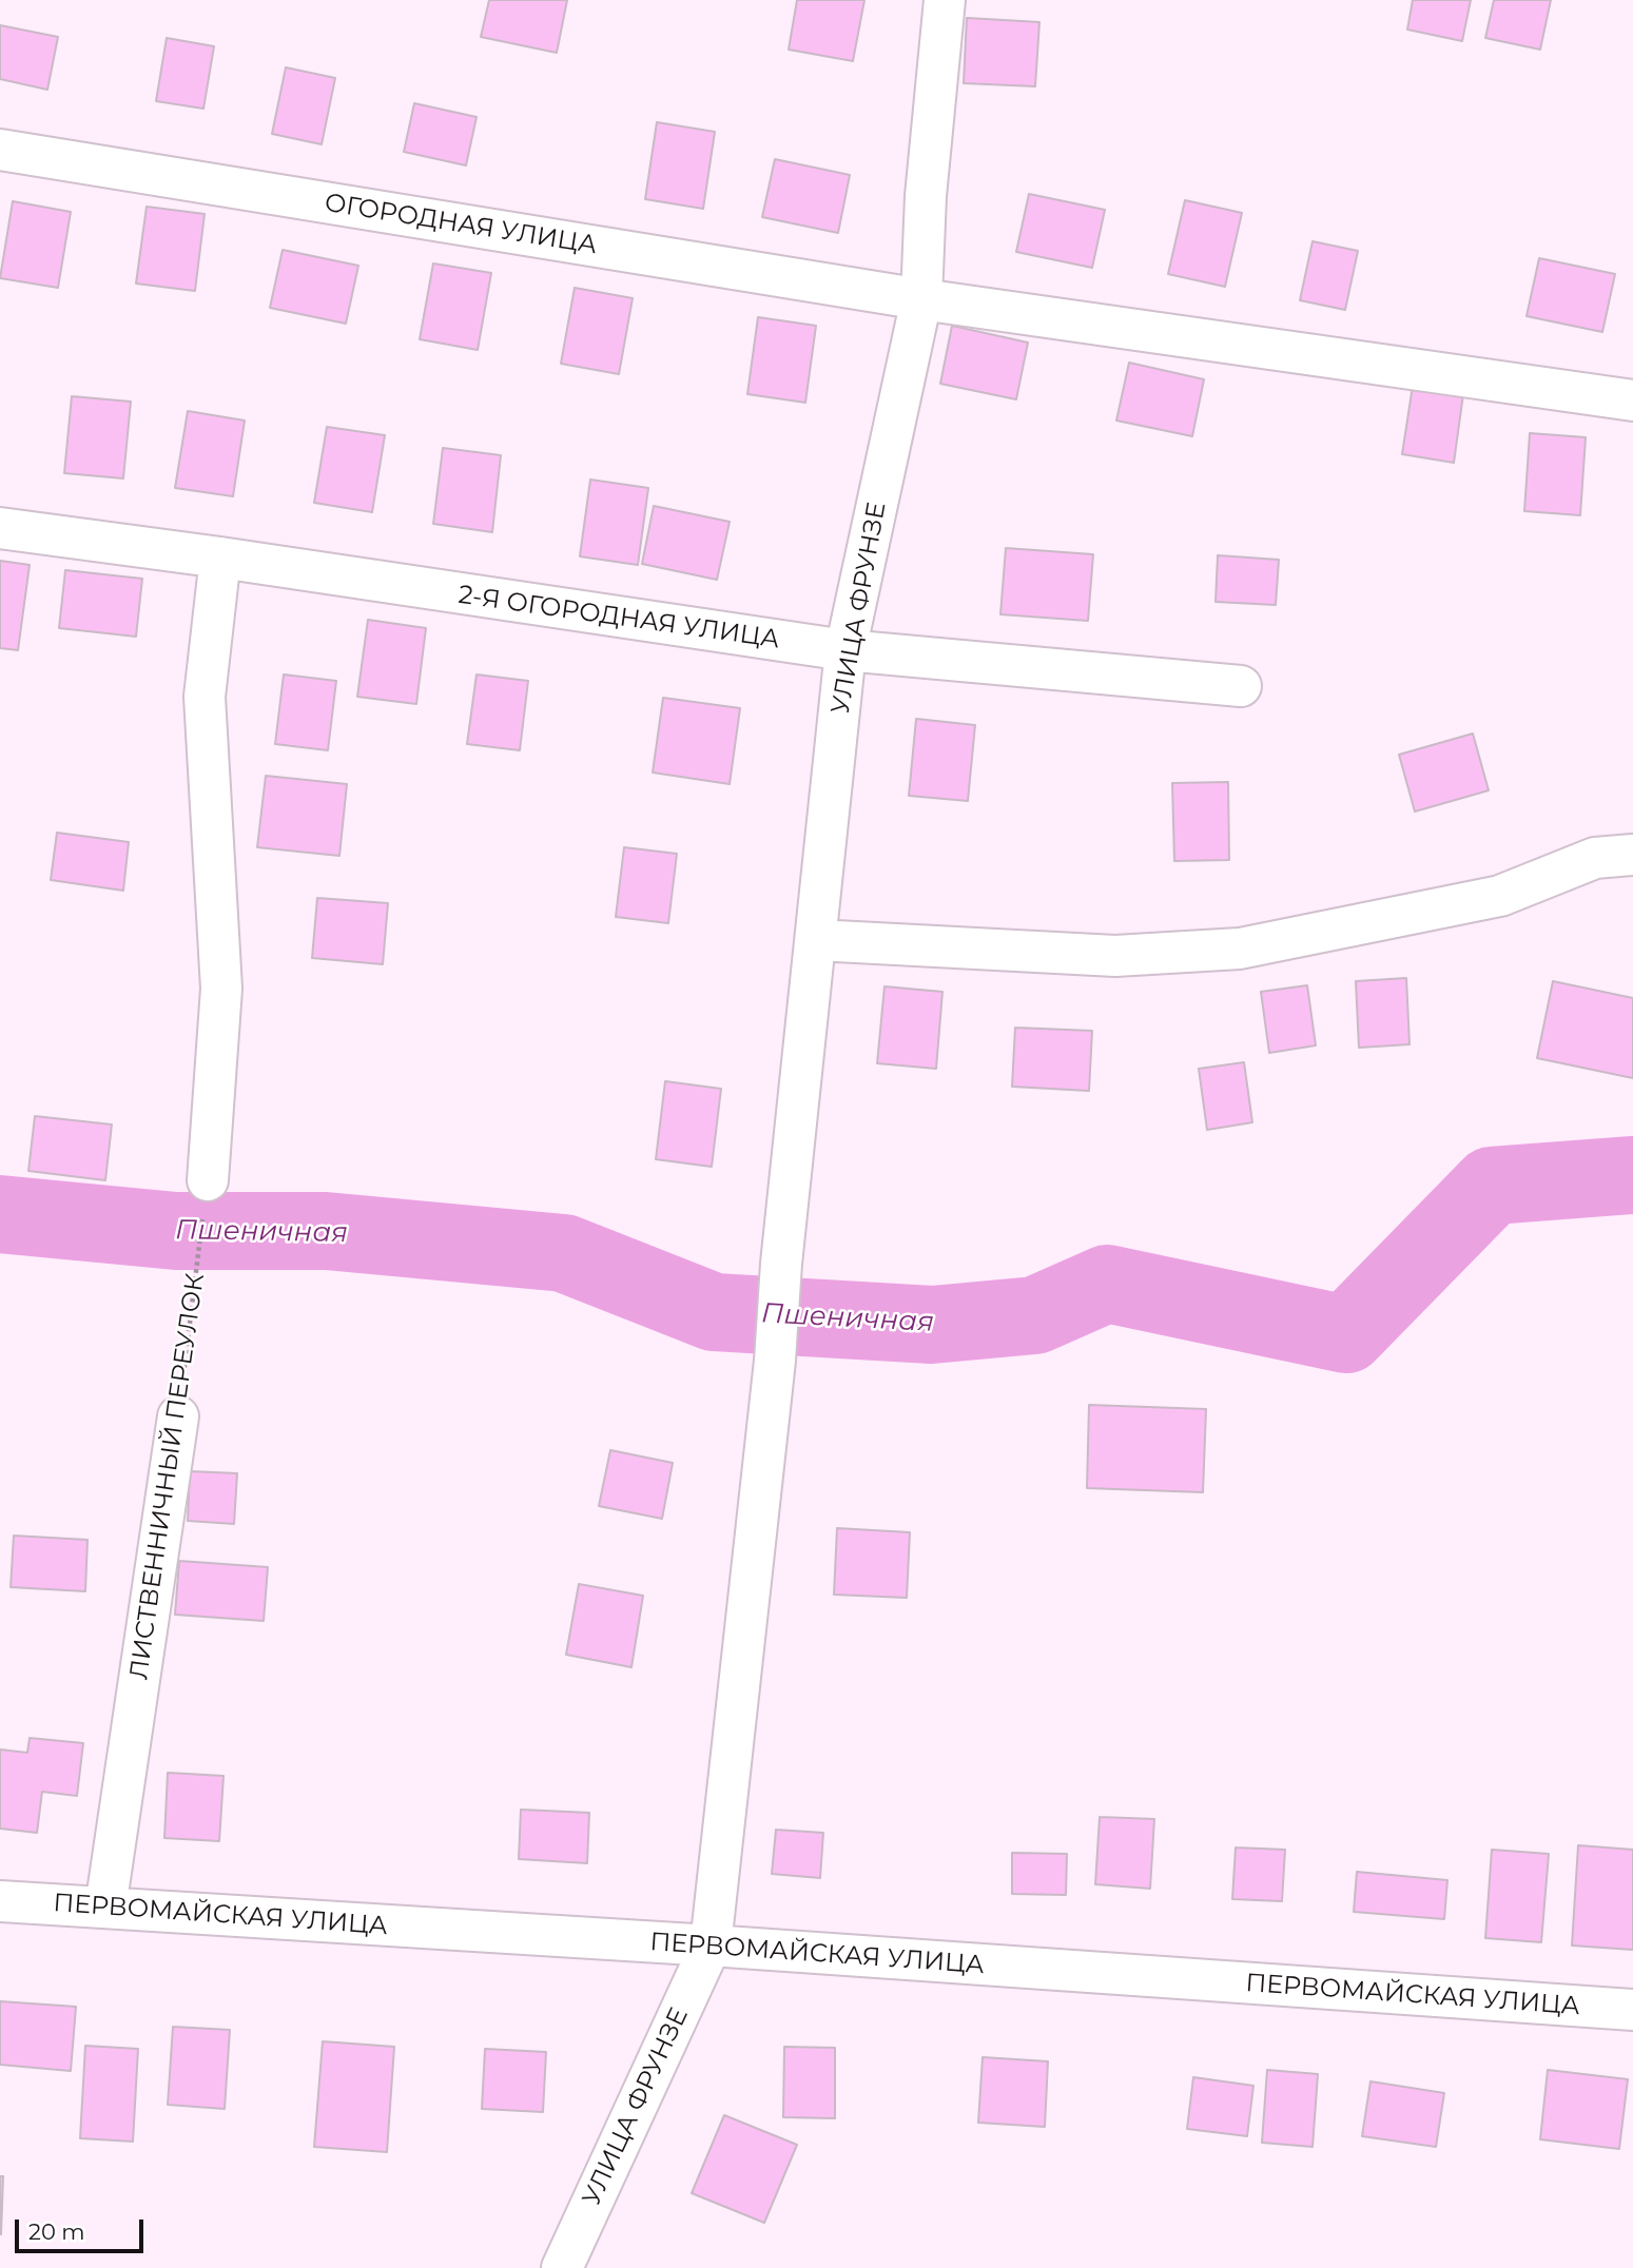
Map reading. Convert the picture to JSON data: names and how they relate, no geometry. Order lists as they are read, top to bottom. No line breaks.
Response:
{"streets":{"street":["ОГОРОДНАЯ УЛИЦА","УЛИЦА ФРУНЗЕ","2-Я ОГОРОДНАЯ УЛИЦА","ЛИСТВЕННИЧНЫЙ ПЕРЕУЛОК","ПЕРВОМАЙСКАЯ УЛИЦА"]},"crossings":[["ОГОРОДНАЯ УЛИЦА","УЛИЦА ФРУНЗЕ"],["УЛИЦА ФРУНЗЕ","2-Я ОГОРОДНАЯ УЛИЦА"],["УЛИЦА ФРУНЗЕ","ПЕРВОМАЙСКАЯ УЛИЦА"],["ЛИСТВЕННИЧНЫЙ ПЕРЕУЛОК","ПЕРВОМАЙСКАЯ УЛИЦА"]],"water":["Пшеничная"],"scale_bar":"20 m"}
